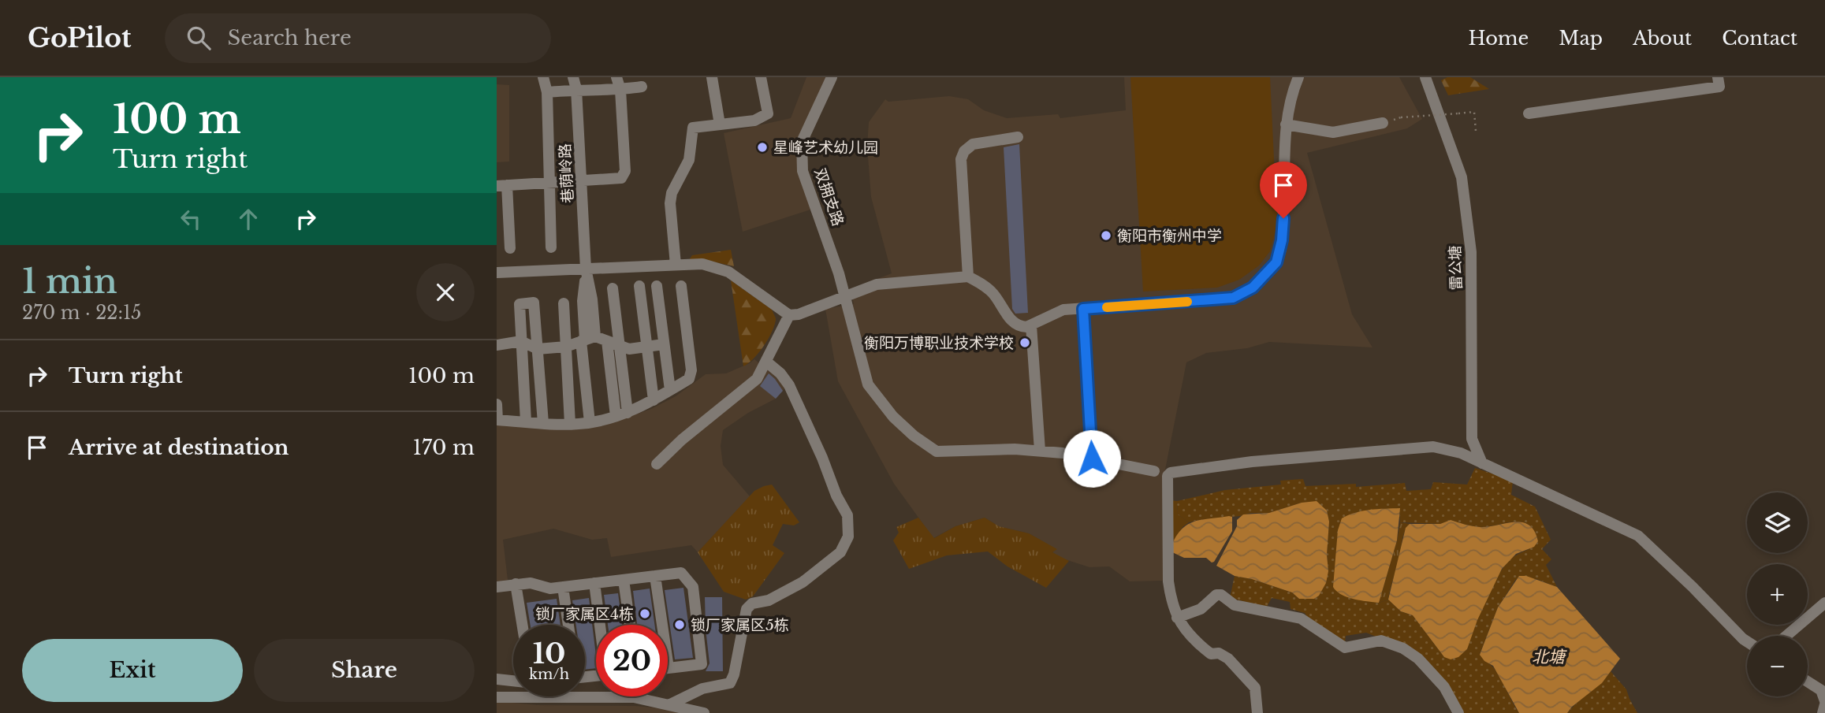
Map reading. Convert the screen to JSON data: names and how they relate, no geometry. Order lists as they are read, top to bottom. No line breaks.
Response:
{"streets":{"street":["巷荫岭路","双拥支路","雷公塘"]},"water":["北塘"],"places":["星峰艺术幼儿园","衡阳市衡州中学","衡阳万博职业技术学校","锁厂家属区4栋","锁厂家属区5栋"],"page":{"header":"GoPilot","search":"Search here","nav":["Home","Map","About","Contact"],"turn":["100 m","Turn right"],"heading":["1 min","270 m · 22:15"],"list":[{"name":"Turn right","value":"100 m"},{"name":"Arrive at destination","value":"170 m"}],"map_buttons":["+","−"],"speed":"10 km/h","limit":"20","buttons":["Exit","Share"]}}
